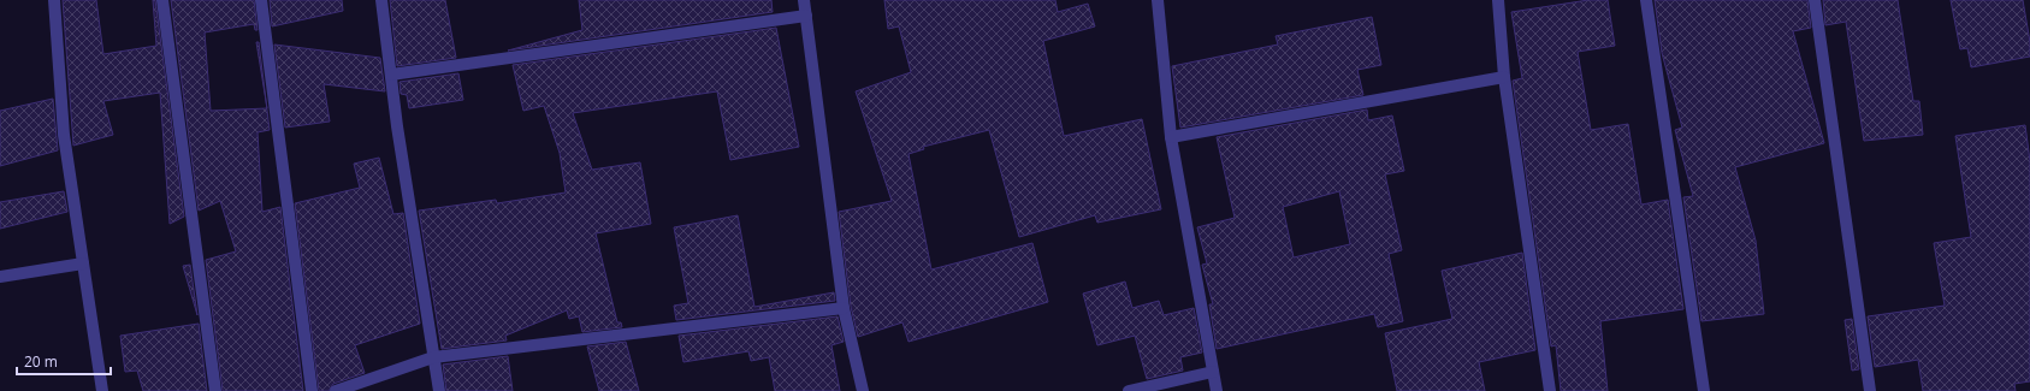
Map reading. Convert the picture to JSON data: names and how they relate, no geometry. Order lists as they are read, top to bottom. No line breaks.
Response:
{"scale_bar":"20 m"}
